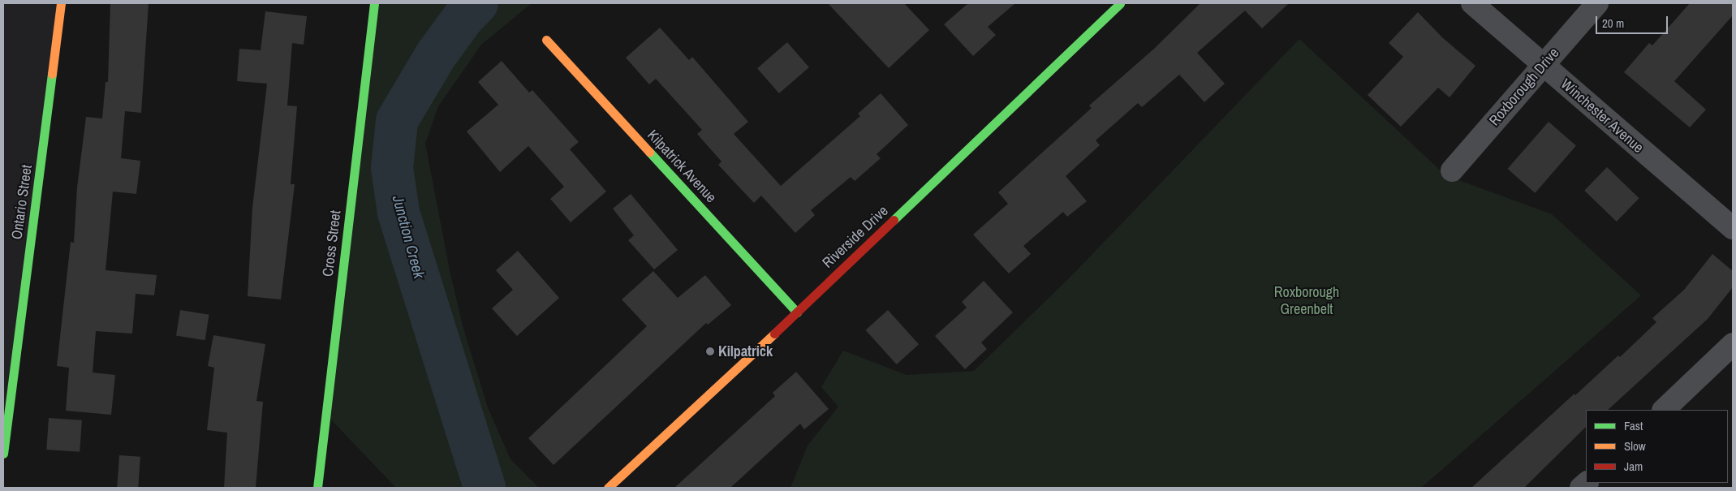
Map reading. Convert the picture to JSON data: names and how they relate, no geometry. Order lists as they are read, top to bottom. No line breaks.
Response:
{"streets":{"street":["Roxborough Drive","Winchester Avenue","Kilpatrick Avenue","Ontario Street","Riverside Drive","Cross Street"]},"crossings":[["Roxborough Drive","Winchester Avenue"],["Kilpatrick Avenue","Riverside Drive"]],"water":["Junction Creek"],"parks":["Roxborough Greenbelt"],"places":["Kilpatrick"],"legend":["Fast","Slow","Jam"],"scale_bar":"20 m"}
